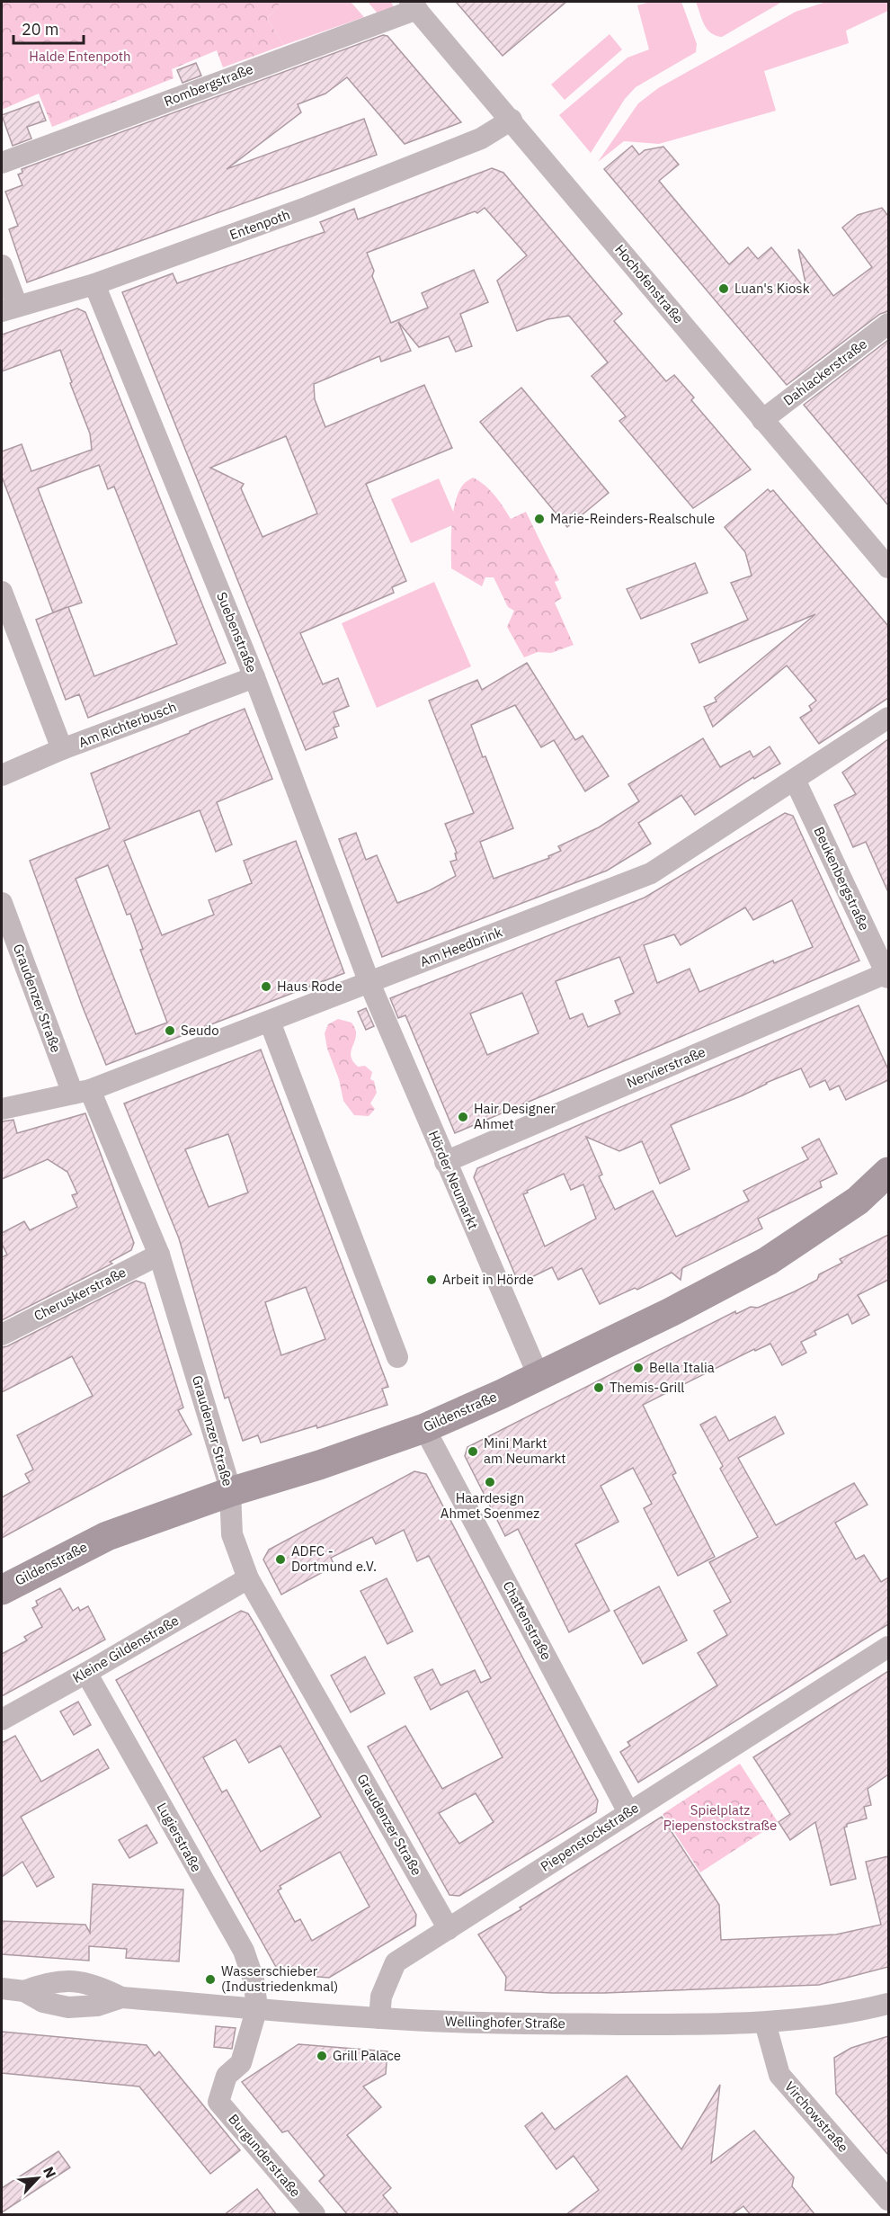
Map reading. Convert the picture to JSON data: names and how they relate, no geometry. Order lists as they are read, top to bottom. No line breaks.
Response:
{"streets":{"main road":["Gildenstraße"],"street":["Rombergstraße","Entenpoth","Hochofenstraße","Dahlackerstraße","Suebenstraße","Am Richterbusch","Beukenbergstraße","Am Heedbrink","Graudenzer Straße","Nervierstraße","Hörder Neumarkt","Cheruskerstraße","Chattenstraße","Kleine Gildenstraße","Lugierstraße","Piepenstockstraße","Wellinghofer Straße","Virchowstraße","Burgunderstraße"]},"crossings":[["Rombergstraße","Hochofenstraße"],["Entenpoth","Hochofenstraße"],["Entenpoth","Suebenstraße"],["Hochofenstraße","Dahlackerstraße"],["Suebenstraße","Am Richterbusch"],["Suebenstraße","Am Heedbrink"],["Suebenstraße","Hörder Neumarkt"],["Beukenbergstraße","Am Heedbrink"],["Beukenbergstraße","Nervierstraße"],["Am Heedbrink","Graudenzer Straße"],["Am Heedbrink","Hörder Neumarkt"],["Graudenzer Straße","Cheruskerstraße"],["Graudenzer Straße","Gildenstraße"],["Graudenzer Straße","Kleine Gildenstraße"],["Graudenzer Straße","Piepenstockstraße"],["Nervierstraße","Hörder Neumarkt"],["Hörder Neumarkt","Gildenstraße"],["Gildenstraße","Chattenstraße"],["Chattenstraße","Piepenstockstraße"],["Kleine Gildenstraße","Lugierstraße"],["Lugierstraße","Wellinghofer Straße"],["Lugierstraße","Burgunderstraße"],["Piepenstockstraße","Wellinghofer Straße"],["Wellinghofer Straße","Virchowstraße"],["Wellinghofer Straße","Burgunderstraße"]],"parks":["Halde Entenpoth","Spielplatz Piepenstockstraße"],"places":["Luan's Kiosk","Marie-Reinders-Realschule","Haus Rode","Seudo","Hair Designer Ahmet","Arbeit in Hörde","Bella Italia","Themis-Grill","Mini Markt am Neumarkt","Haardesign Ahmet Soenmez","ADFC - Dortmund e.V.","Wasserschieber (Industriedenkmal)","Grill Palace"],"scale_bar":"20 m","north":"top right"}
